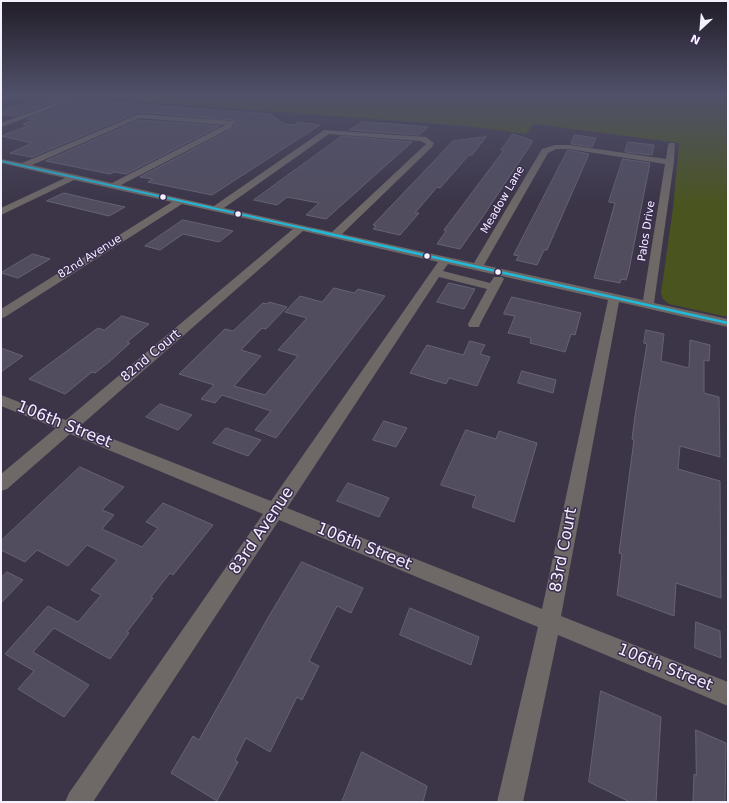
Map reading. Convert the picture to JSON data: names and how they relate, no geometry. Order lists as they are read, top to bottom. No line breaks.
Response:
{"streets":{"street":["Meadow Lane","Palos Drive","82nd Avenue","82nd Court","106th Street","83rd Avenue","83rd Court"]},"crossings":[["Meadow Lane","Palos Drive"],["82nd Court","106th Street"],["106th Street","83rd Avenue"],["106th Street","83rd Court"]],"north":"bottom left"}
